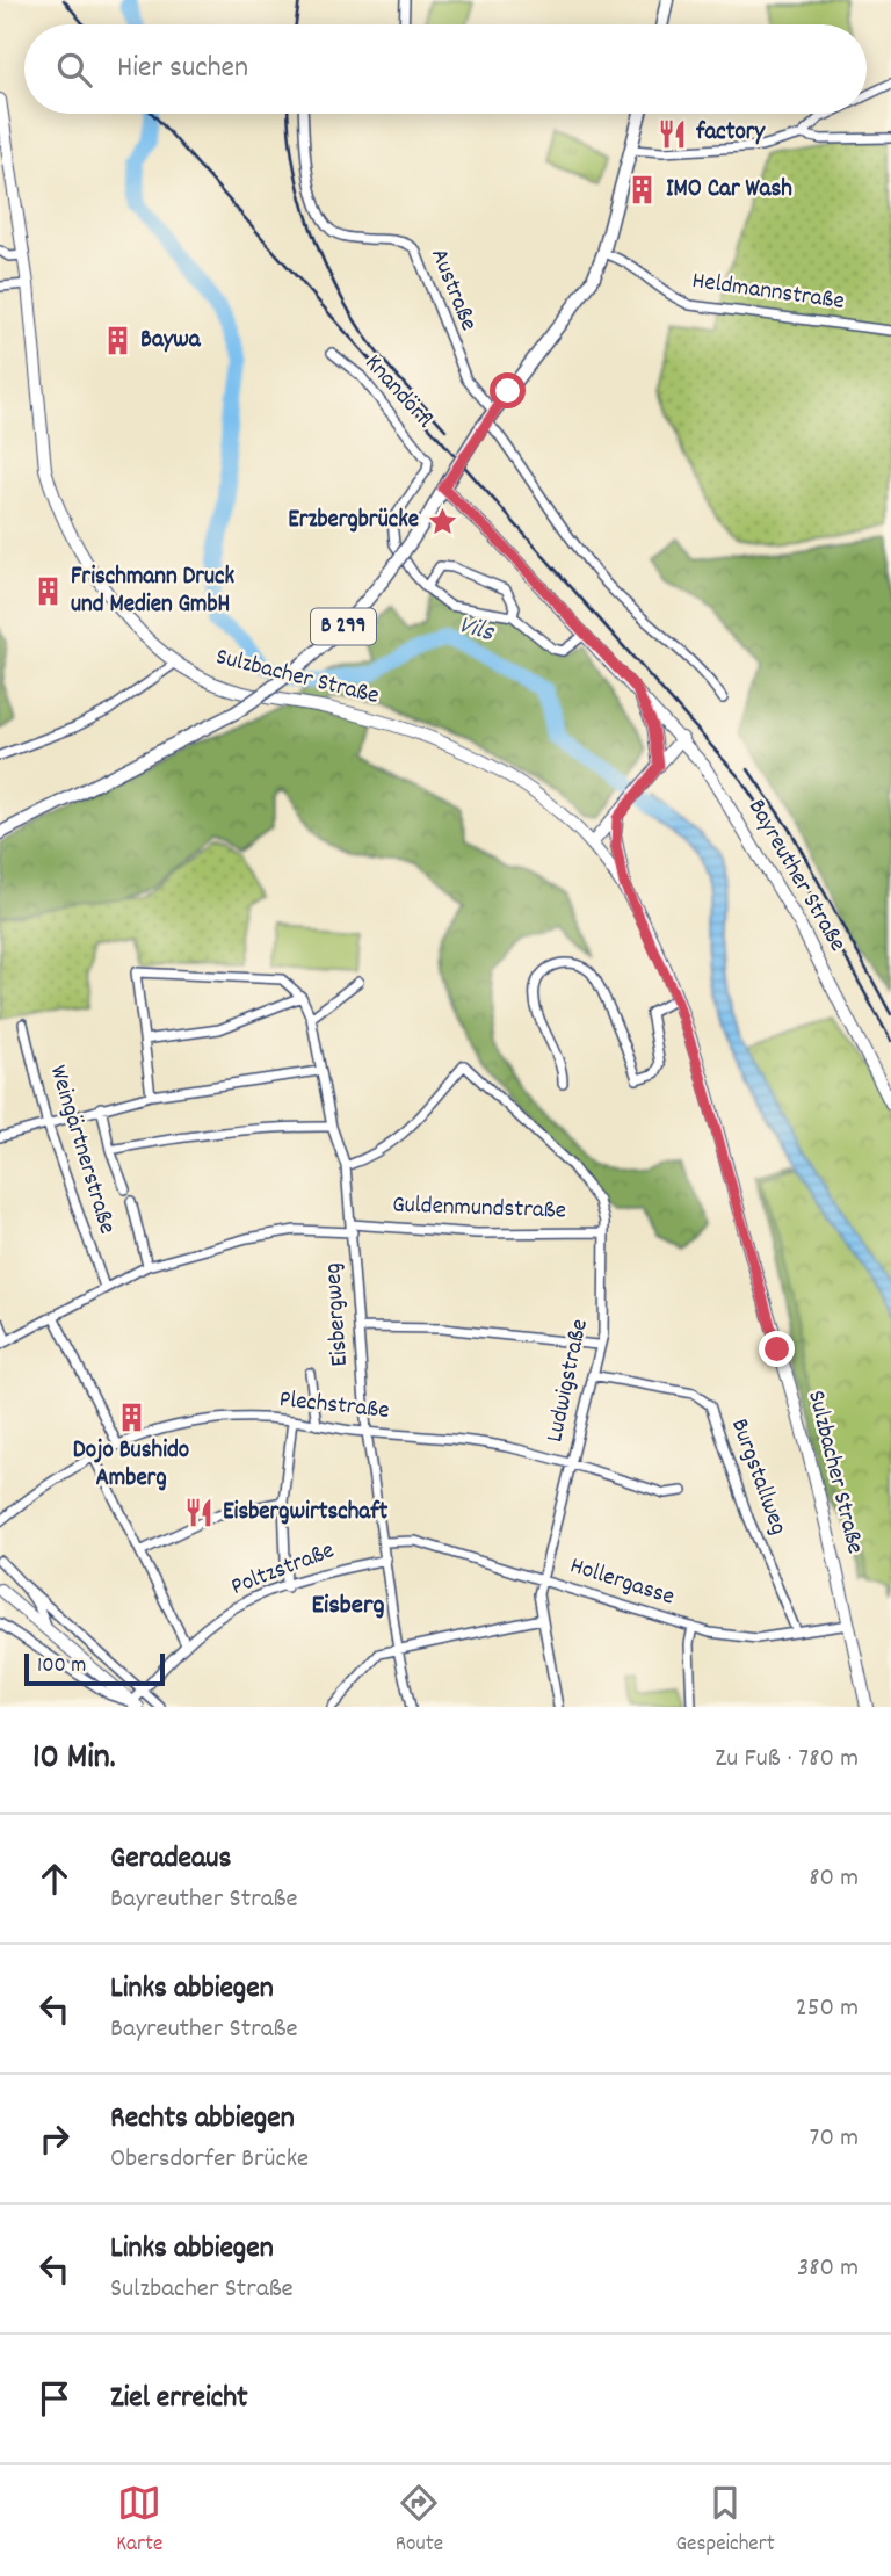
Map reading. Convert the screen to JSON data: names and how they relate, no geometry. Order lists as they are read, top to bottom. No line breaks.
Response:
{"streets":{"main road":["B 299","Sulzbacher Straße","Bayreuther Straße"],"street":["Austraße","Heldmannstraße","Knandörfl","Weingärtnerstraße","Guldenmundstraße","Eisbergweg","Ludwigstraße","Plechstraße","Burgstallweg","Poltzstraße","Hollergasse"]},"crossings":[["Austraße","B 299"],["Heldmannstraße","B 299"],["B 299","Bayreuther Straße"],["Sulzbacher Straße","Hollergasse"],["Weingärtnerstraße","Guldenmundstraße"],["Guldenmundstraße","Eisbergweg"],["Guldenmundstraße","Ludwigstraße"],["Eisbergweg","Ludwigstraße"],["Eisbergweg","Plechstraße"],["Eisbergweg","Poltzstraße"],["Eisbergweg","Hollergasse"],["Ludwigstraße","Plechstraße"],["Ludwigstraße","Burgstallweg"],["Ludwigstraße","Hollergasse"],["Burgstallweg","Hollergasse"]],"districts":["Eisberg"],"water":["Vils"],"places":{"restaurant":["factory","Eisbergwirtschaft"],"building":["IMO Car Wash","Baywa","Frischmann Druck und Medien GmbH","Dojo Bushido Amberg"],"place":["Erzbergbrücke"]},"scale_bar":"100 m","page":{"search":"Hier suchen","scale":"100 m","heading":["10 Min.","Zu Fuß · 780 m"],"list":[["Geradeaus","Bayreuther Straße","80 m"],["Links abbiegen","Bayreuther Straße","250 m"],["Rechts abbiegen","Obersdorfer Brücke","70 m"],["Links abbiegen","Sulzbacher Straße","380 m"],"Ziel erreicht"],"nav":["Karte","Route","Gespeichert"]}}
